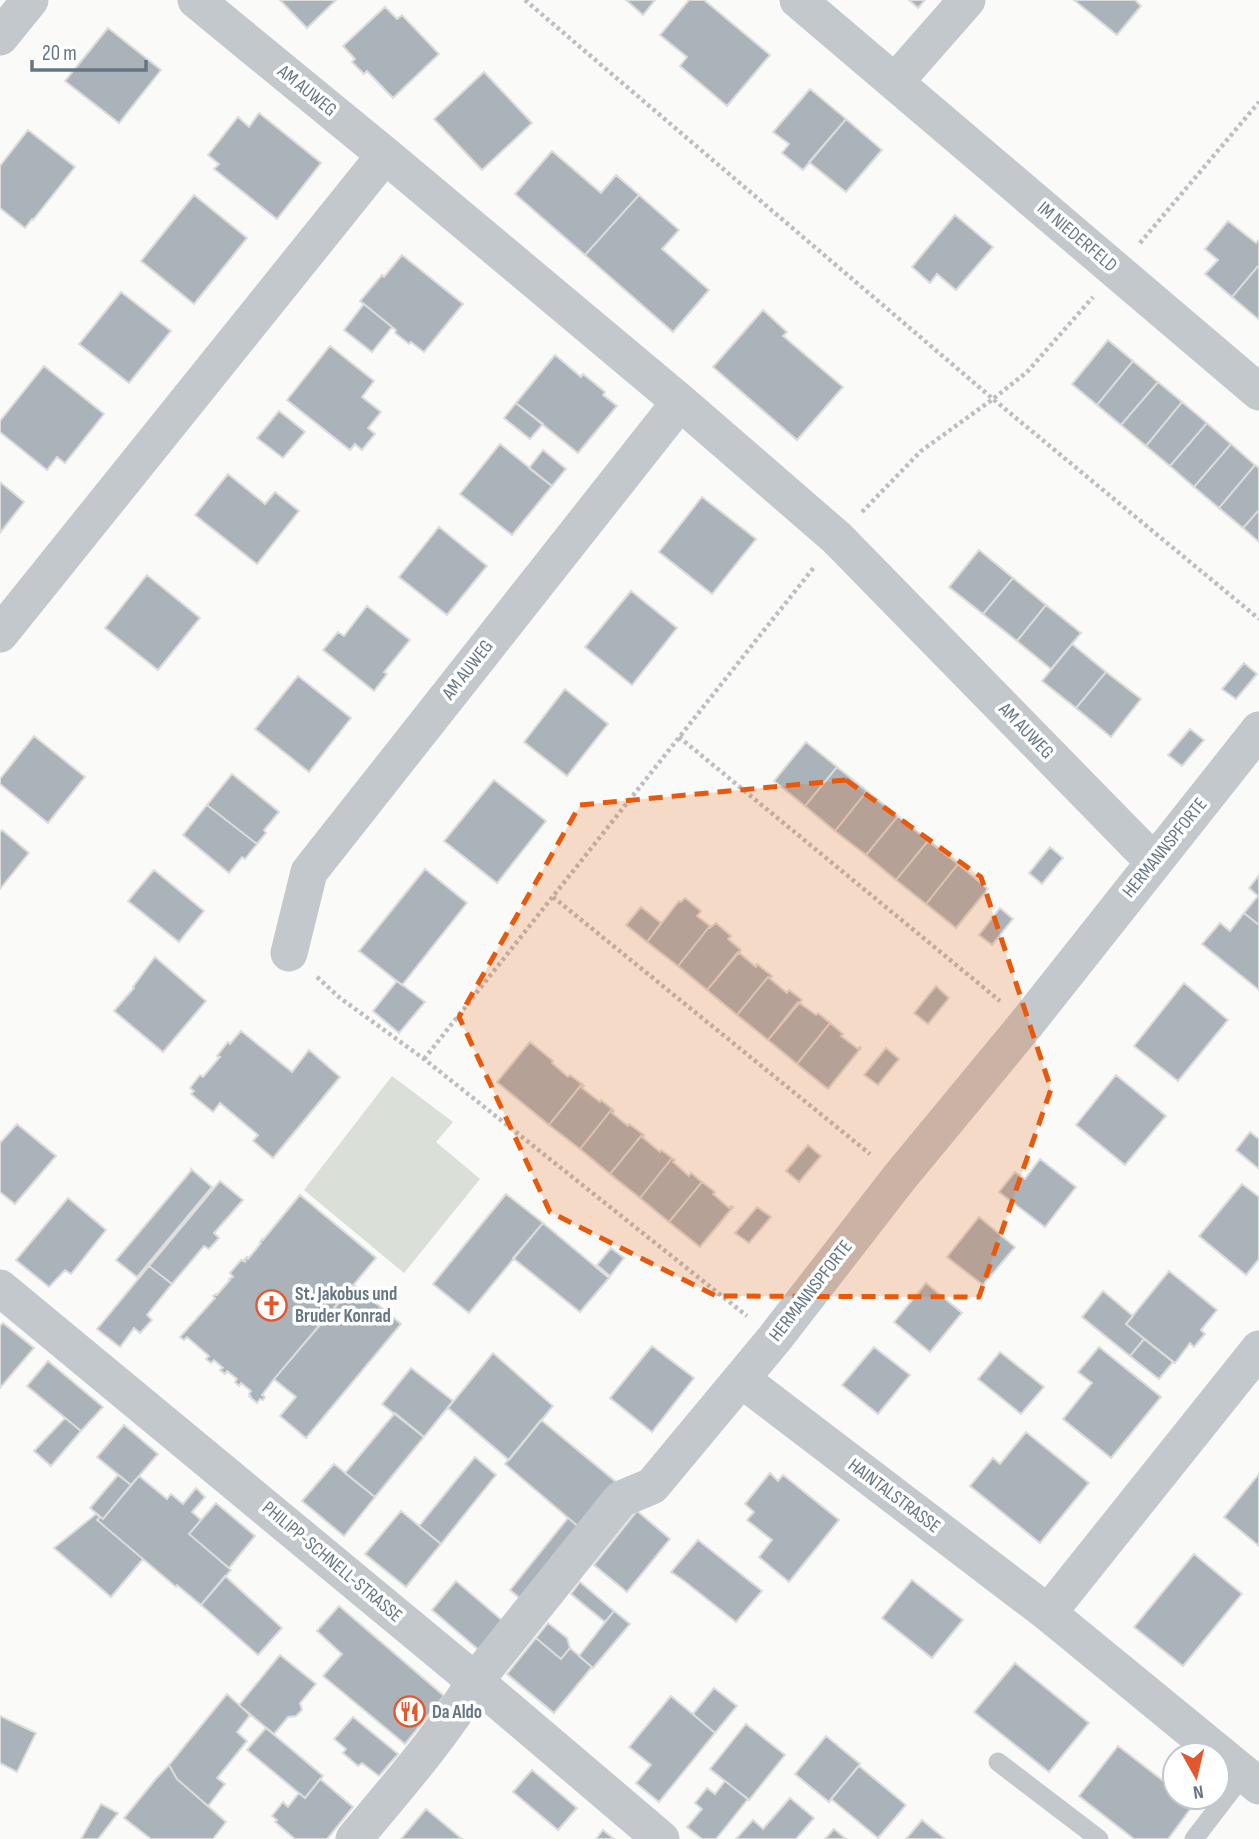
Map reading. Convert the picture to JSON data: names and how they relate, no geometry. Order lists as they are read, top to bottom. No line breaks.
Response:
{"streets":{"street":["AM AUWEG","IM NIEDERFELD","HERMANNSPFORTE","HAINTALSTRASSE","PHILIPP-SCHNELL-STRASSE"]},"crossings":[["AM AUWEG","HERMANNSPFORTE"],["HERMANNSPFORTE","HAINTALSTRASSE"],["HERMANNSPFORTE","PHILIPP-SCHNELL-STRASSE"]],"places":{"church":["St. Jakobus und Bruder Konrad"],"restaurant":["Da Aldo"]},"scale_bar":"20 m","north":"bottom"}
